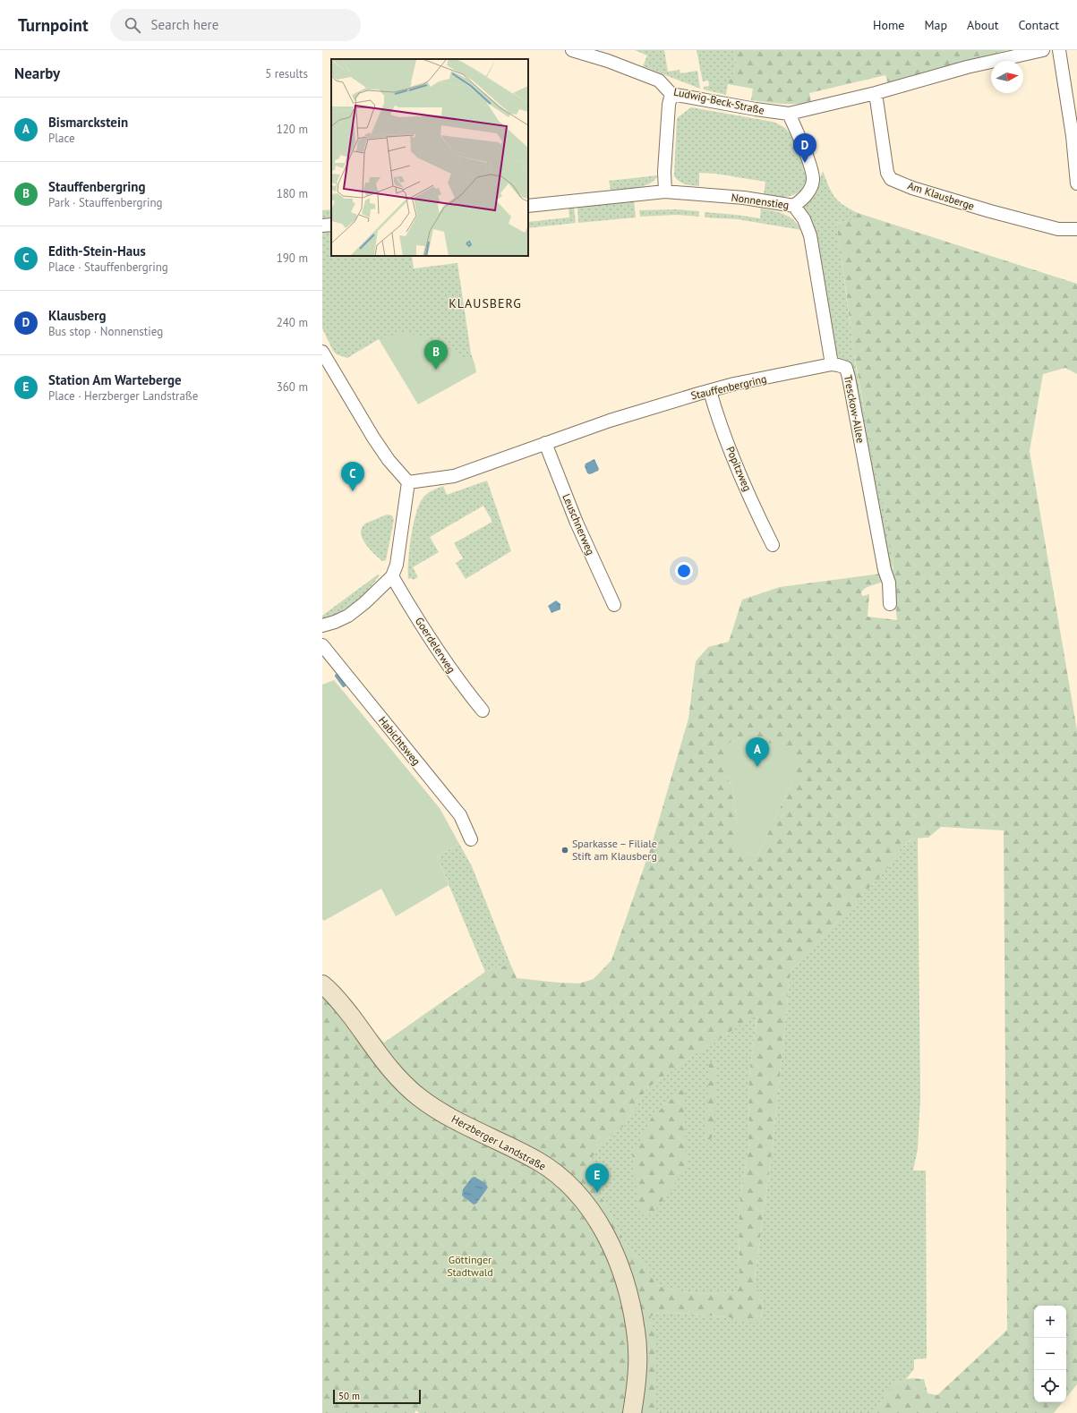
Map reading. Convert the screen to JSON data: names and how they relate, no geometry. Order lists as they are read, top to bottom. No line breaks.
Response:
{"streets":{"street":["Ludwig-Beck-Straße","Am Klausberge","Nonnenstieg","Stauffenbergring","Tresckow-Allee","Popitzweg","Leuschnerweg","Goerdelerweg","Habichtsweg","Herzberger Landstraße"]},"crossings":[["Ludwig-Beck-Straße","Nonnenstieg"],["Nonnenstieg","Tresckow-Allee"],["Stauffenbergring","Tresckow-Allee"],["Stauffenbergring","Popitzweg"],["Stauffenbergring","Leuschnerweg"]],"districts":["KLAUSBERG"],"parks":["Göttinger Stadtwald"],"places":["Sparkasse – Filiale Stift am Klausberg"],"scale_bar":"50 m","north":"right","page":{"header":"Turnpoint","search":"Search here","nav":["Home","Map","About","Contact"],"heading":["Nearby","5 results"],"list":[{"mark":"A","name":"Bismarckstein","note":"Place","value":"120 m"},{"mark":"B","name":"Stauffenbergring","note":"Park · Stauffenbergring","value":"180 m"},{"mark":"C","name":"Edith-Stein-Haus","note":"Place · Stauffenbergring","value":"190 m"},{"mark":"D","name":"Klausberg","note":"Bus stop · Nonnenstieg","value":"240 m"},{"mark":"E","name":"Station Am Warteberge","note":"Place · Herzberger Landstraße","value":"360 m"}],"pins":["D","B","C","A","E"],"map_buttons":["+","−"],"scale":"50 m"}}
